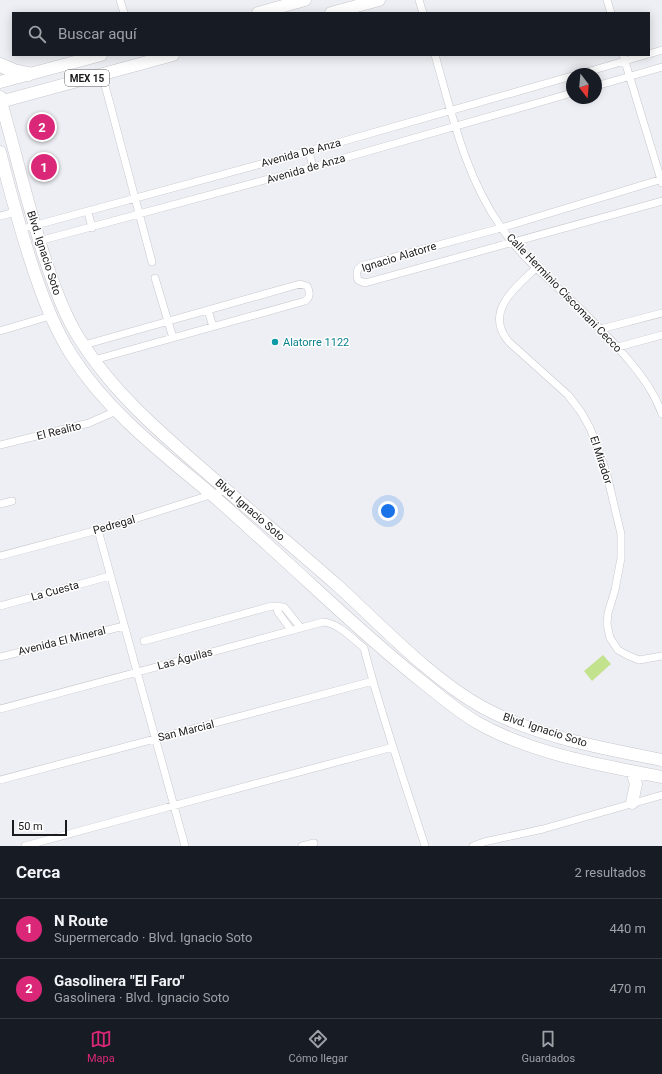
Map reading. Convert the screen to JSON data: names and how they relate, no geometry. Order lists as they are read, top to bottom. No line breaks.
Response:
{"streets":{"main road":["MEX 15","Blvd. Ignacio Soto"],"street":["Avenida De Anza","Avenida de Anza","Ignacio Alatorre","Calle Herminio Ciscomani Cecco","El Realito","El Mirador","Pedregal","La Cuesta","Avenida El Mineral","Las Águilas","San Marcial"]},"crossings":[["MEX 15","Blvd. Ignacio Soto"],["Avenida De Anza","Blvd. Ignacio Soto"],["Avenida De Anza","Calle Herminio Ciscomani Cecco"],["Avenida de Anza","Blvd. Ignacio Soto"],["Avenida de Anza","Calle Herminio Ciscomani Cecco"],["Blvd. Ignacio Soto","El Realito"],["Blvd. Ignacio Soto","Pedregal"],["Blvd. Ignacio Soto","Las Águilas"],["Ignacio Alatorre","Calle Herminio Ciscomani Cecco"],["Calle Herminio Ciscomani Cecco","El Mirador"]],"places":["Alatorre 1122"],"scale_bar":"50 m","north":"bottom","page":{"search":"Buscar aquí","pins":["2","1"],"scale":"50 m","heading":["Cerca","2 resultados"],"list":[{"mark":"1","name":"N Route","note":"Supermercado · Blvd. Ignacio Soto","value":"440 m"},{"mark":"2","name":"Gasolinera \"El Faro\"","note":"Gasolinera · Blvd. Ignacio Soto","value":"470 m"}],"nav":["Mapa","Cómo llegar","Guardados"]}}
